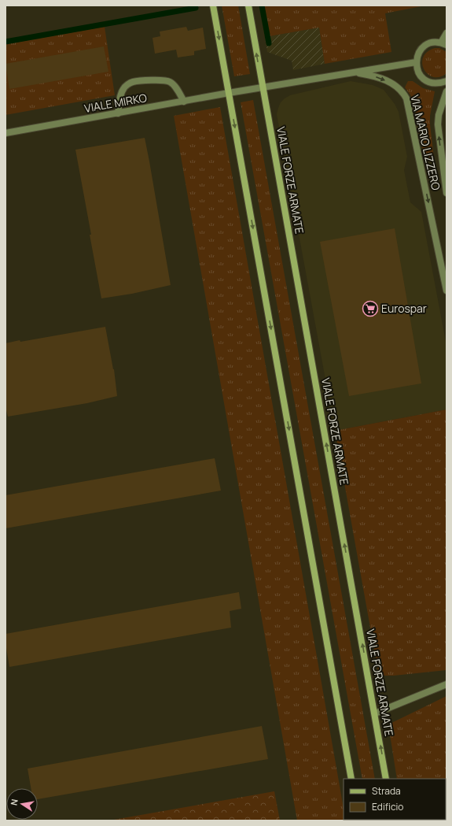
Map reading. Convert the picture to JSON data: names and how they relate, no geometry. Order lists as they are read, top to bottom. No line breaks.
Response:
{"streets":{"street":["VIALE MIRKO","VIA MARIO LIZZERO","VIALE FORZE ARMATE"]},"crossings":[["VIA MARIO LIZZERO","VIALE FORZE ARMATE"]],"places":{"supermarket":["Eurospar"]},"legend":["Strada","Edificio"],"north":"left"}
